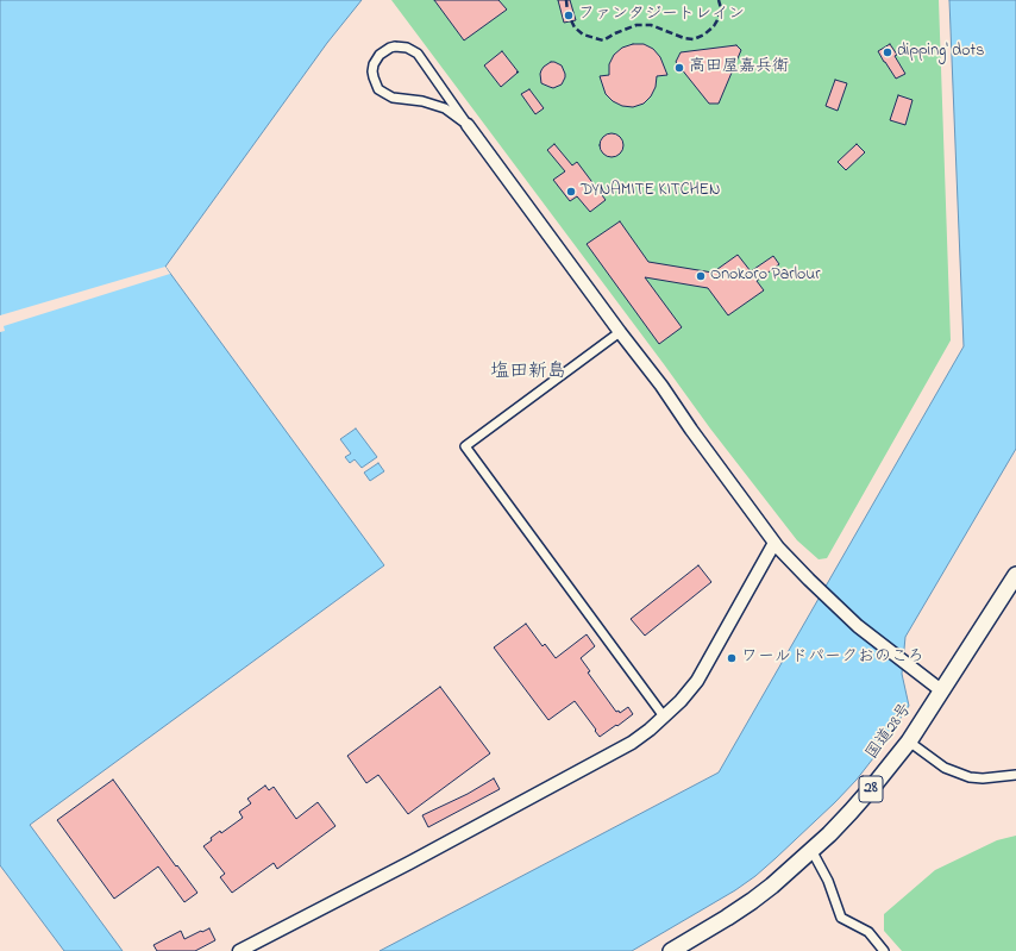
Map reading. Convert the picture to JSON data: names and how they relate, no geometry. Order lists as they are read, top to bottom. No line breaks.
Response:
{"streets":{"highway":["国道28号","28"]},"districts":["塩田新島"],"places":["ファンタジートレイン","dipping' dots","高田屋嘉兵衛","DYNAMITE KITCHEN","Onokoro Parlour","ワールドパークおのころ"]}
